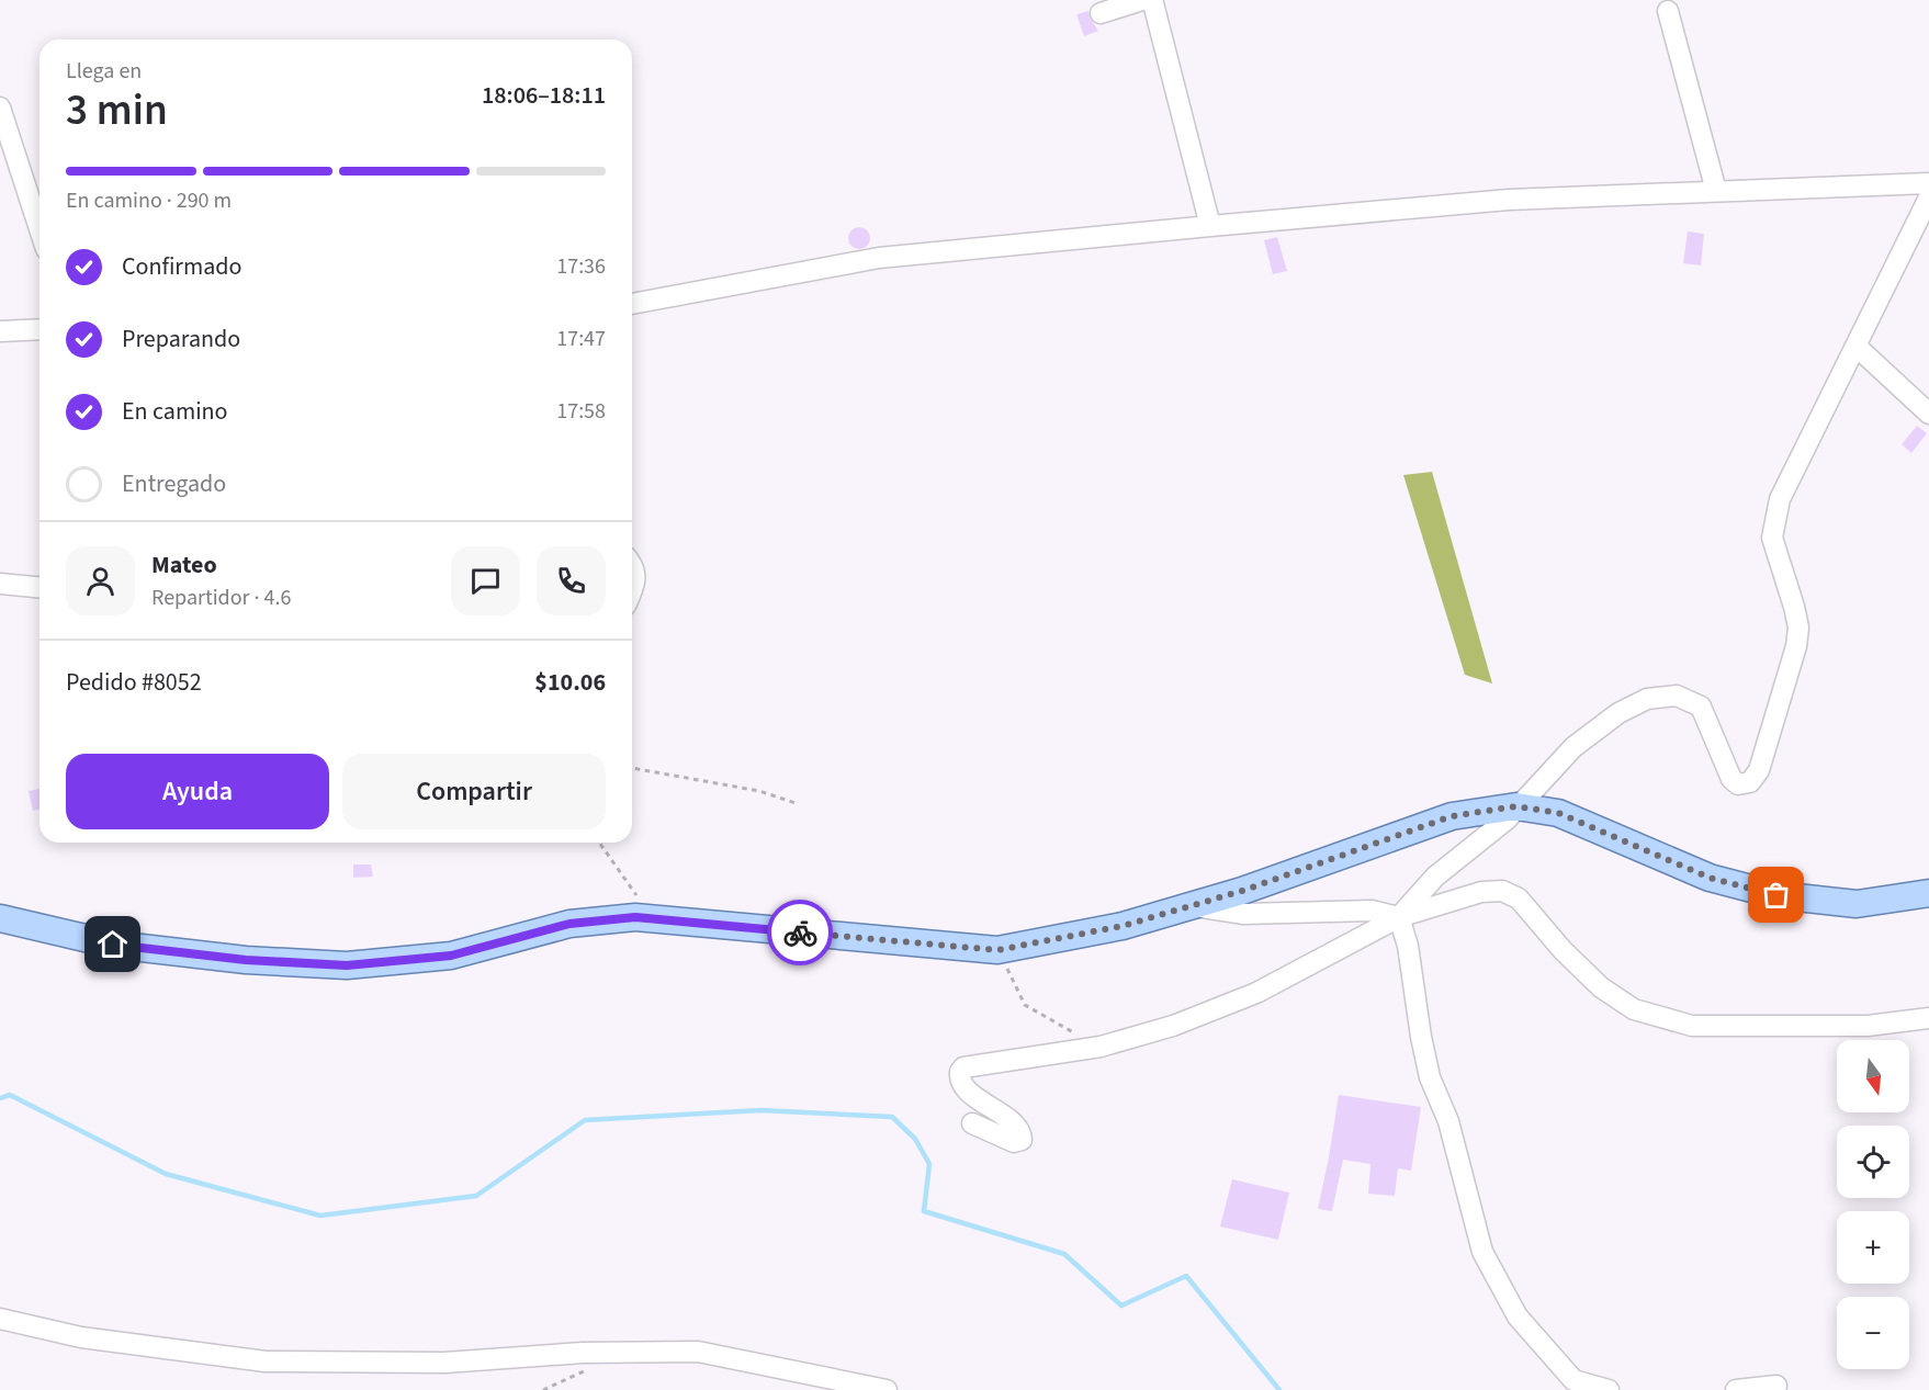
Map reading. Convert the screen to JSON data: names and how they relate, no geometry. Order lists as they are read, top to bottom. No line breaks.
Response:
{"north":"bottom","page":{"heading":["3 min","Llega en","18:06–18:11"],"panel":["Mateo","Repartidor · 4.6","Pedido #8052","$10.06"],"bar":"En camino · 290 m","list":[["Confirmado","17:36"],["Preparando","17:47"],["En camino","17:58"],"Entregado"],"buttons":["Ayuda","Compartir"],"map_buttons":["+","−"]}}
